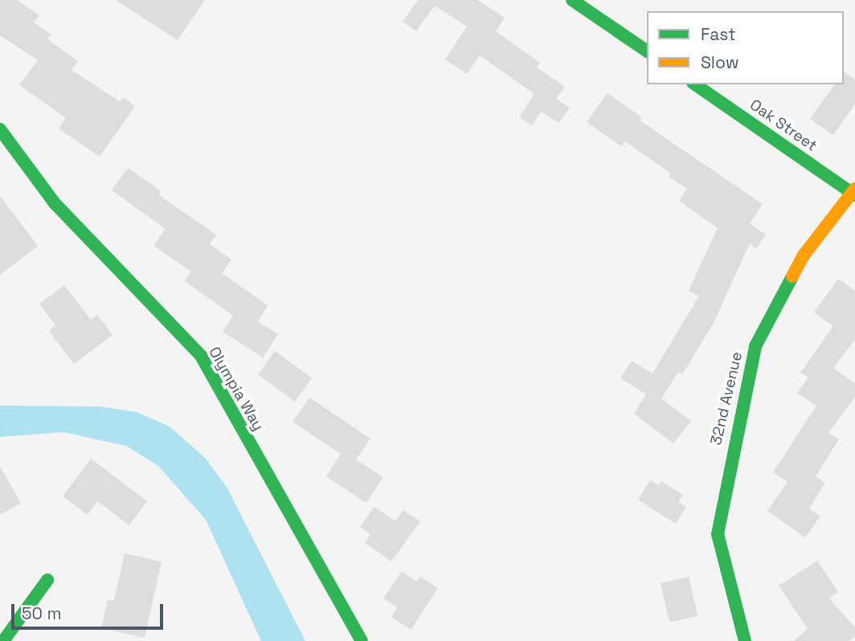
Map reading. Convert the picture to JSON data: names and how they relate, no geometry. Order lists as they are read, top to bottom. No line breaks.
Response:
{"streets":{"street":["Oak Street","Olympia Way","32nd Avenue"]},"crossings":[["Oak Street","32nd Avenue"]],"legend":["Fast","Slow"],"scale_bar":"50 m"}
